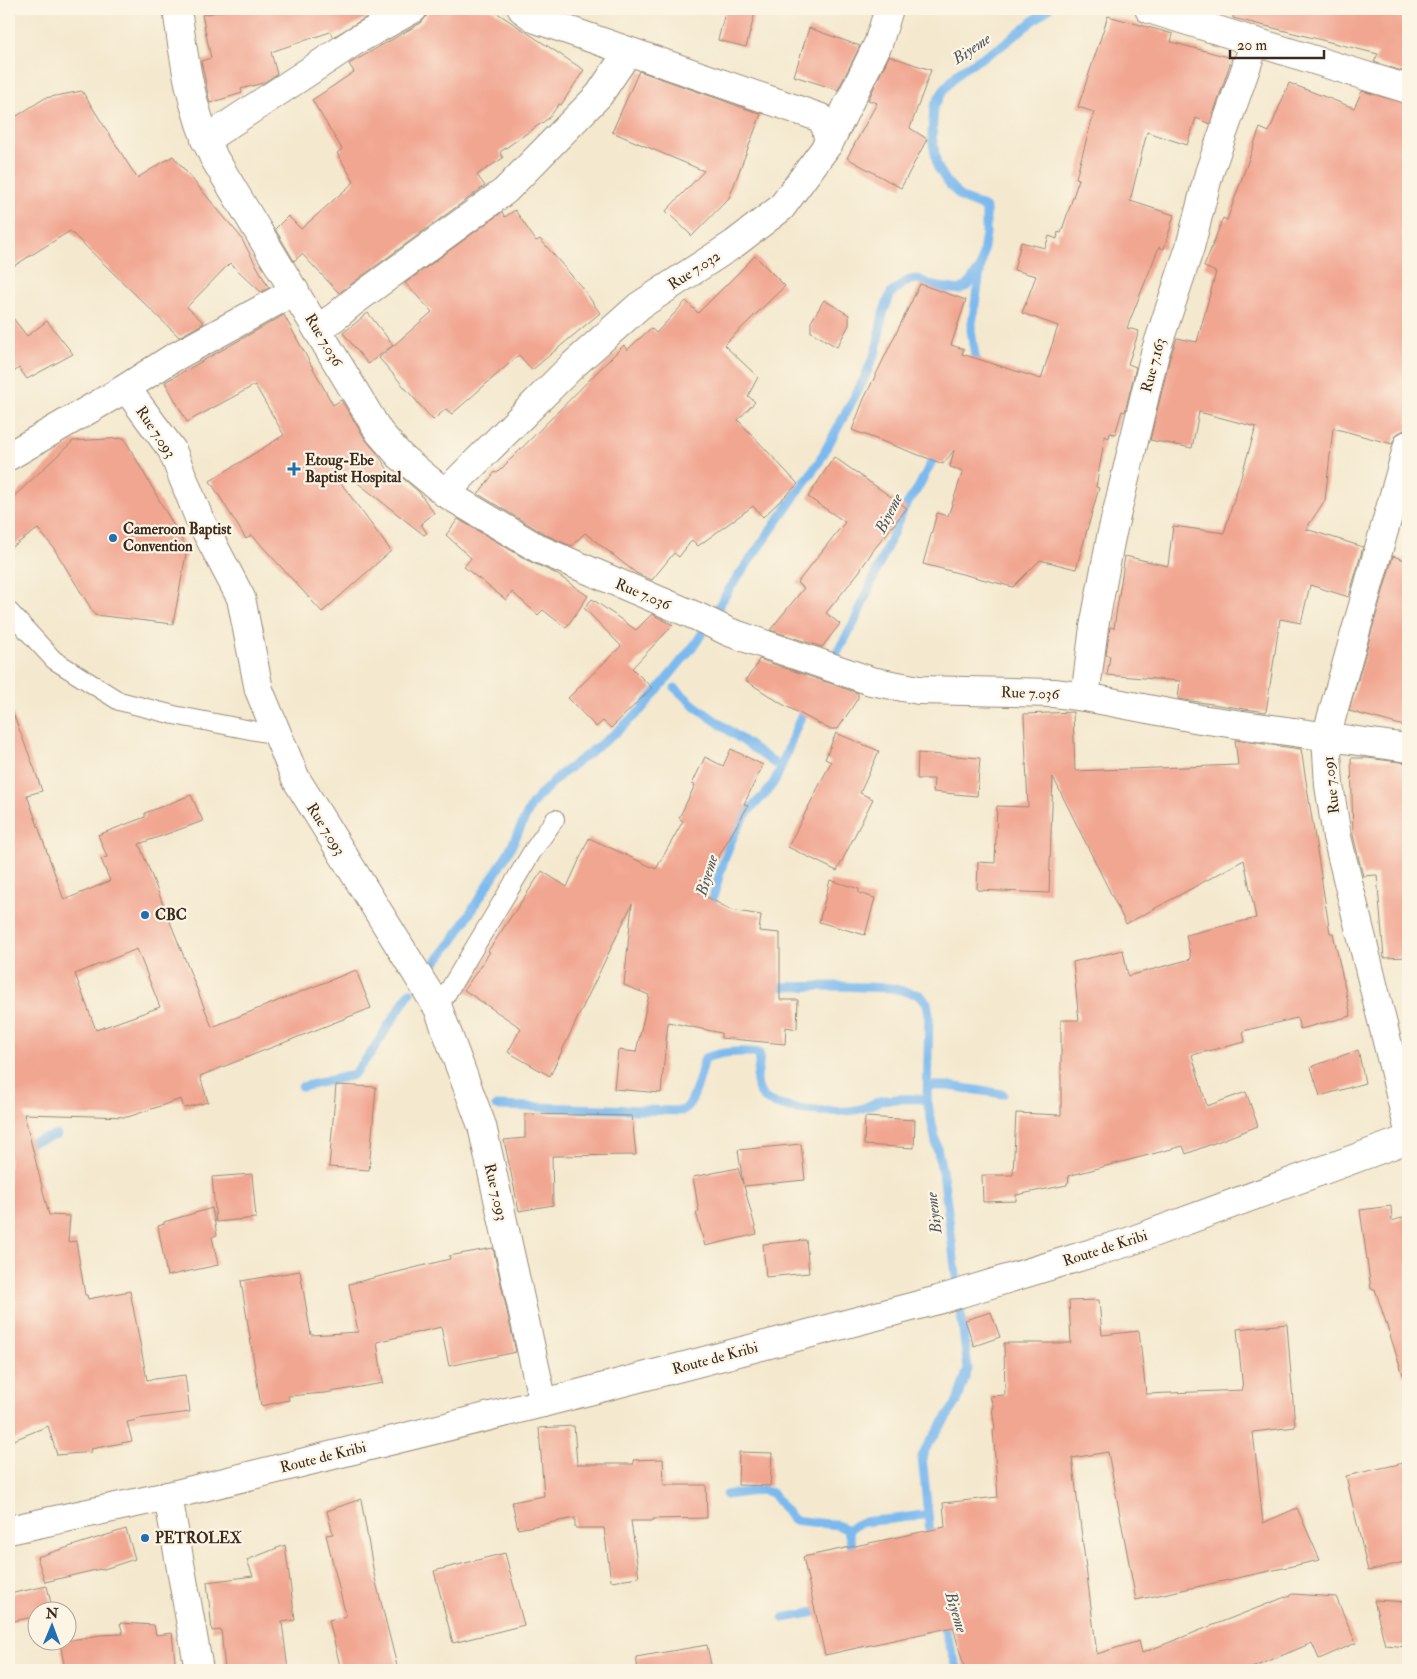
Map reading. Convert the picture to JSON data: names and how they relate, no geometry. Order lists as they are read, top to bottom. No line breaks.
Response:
{"streets":{"street":["Rue 7.032","Rue 7.036","Rue 7.163","Rue 7.093","Rue 7.091","Route de Kribi"]},"crossings":[["Rue 7.032","Rue 7.036"],["Rue 7.036","Rue 7.163"],["Rue 7.036","Rue 7.091"],["Rue 7.093","Route de Kribi"]],"water":["Biyeme"],"places":{"health":["Etoug-Ebe Baptist Hospital"],"other":["Cameroon Baptist Convention","CBC","PETROLEX"]},"scale_bar":"20 m","north":"top"}
